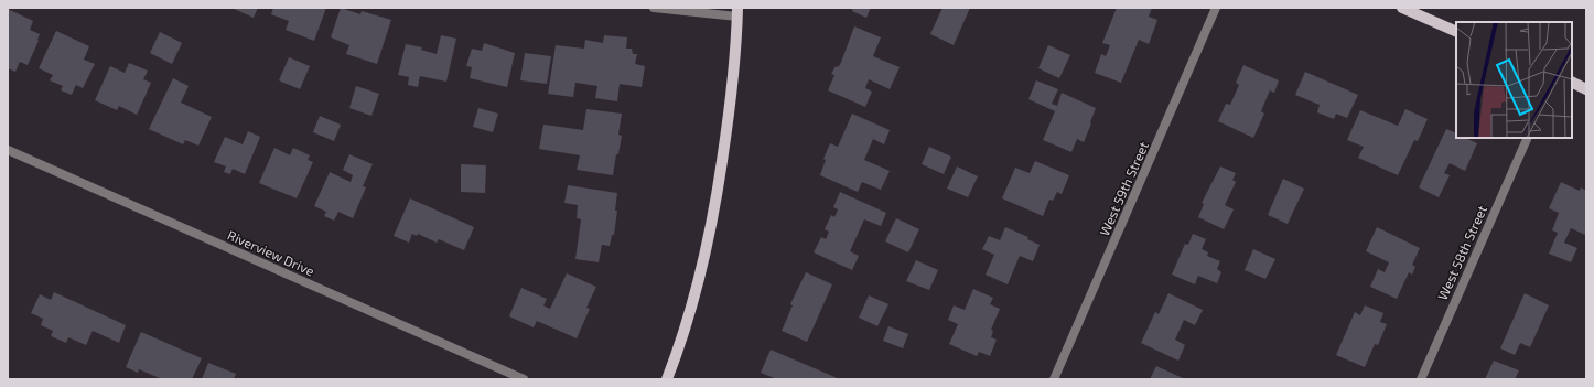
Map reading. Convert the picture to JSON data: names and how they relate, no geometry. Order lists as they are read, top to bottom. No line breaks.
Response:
{"streets":{"street":["West 59th Street","Riverview Drive","West 58th Street"]}}
